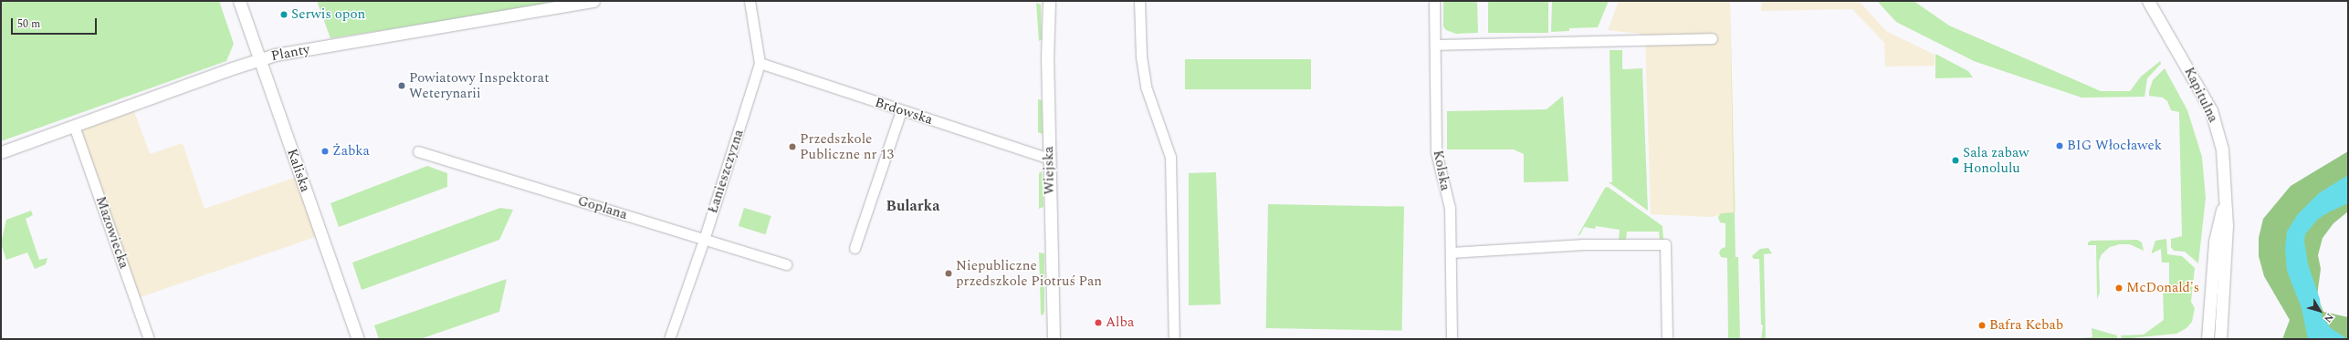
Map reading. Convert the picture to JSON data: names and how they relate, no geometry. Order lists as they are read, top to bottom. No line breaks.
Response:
{"streets":{"street":["Planty","Kapitulna","Brdowska","Kaliska","Wiejska","Kolska","Łanieszczyzna","Goplana","Mazowiecka"]},"crossings":[["Planty","Kaliska"],["Planty","Mazowiecka"],["Brdowska","Wiejska"],["Brdowska","Łanieszczyzna"],["Łanieszczyzna","Goplana"]],"districts":["Bularka"],"places":["Serwis opon","Powiatowy Inspektorat Weterynarii","BIG Włocławek","Przedszkole Publiczne nr 13","Żabka","Sala zabaw Honolulu","Niepubliczne przedszkole Piotruś Pan","McDonald's","Alba","Bafra Kebab"],"scale_bar":"50 m","north":"bottom right"}
